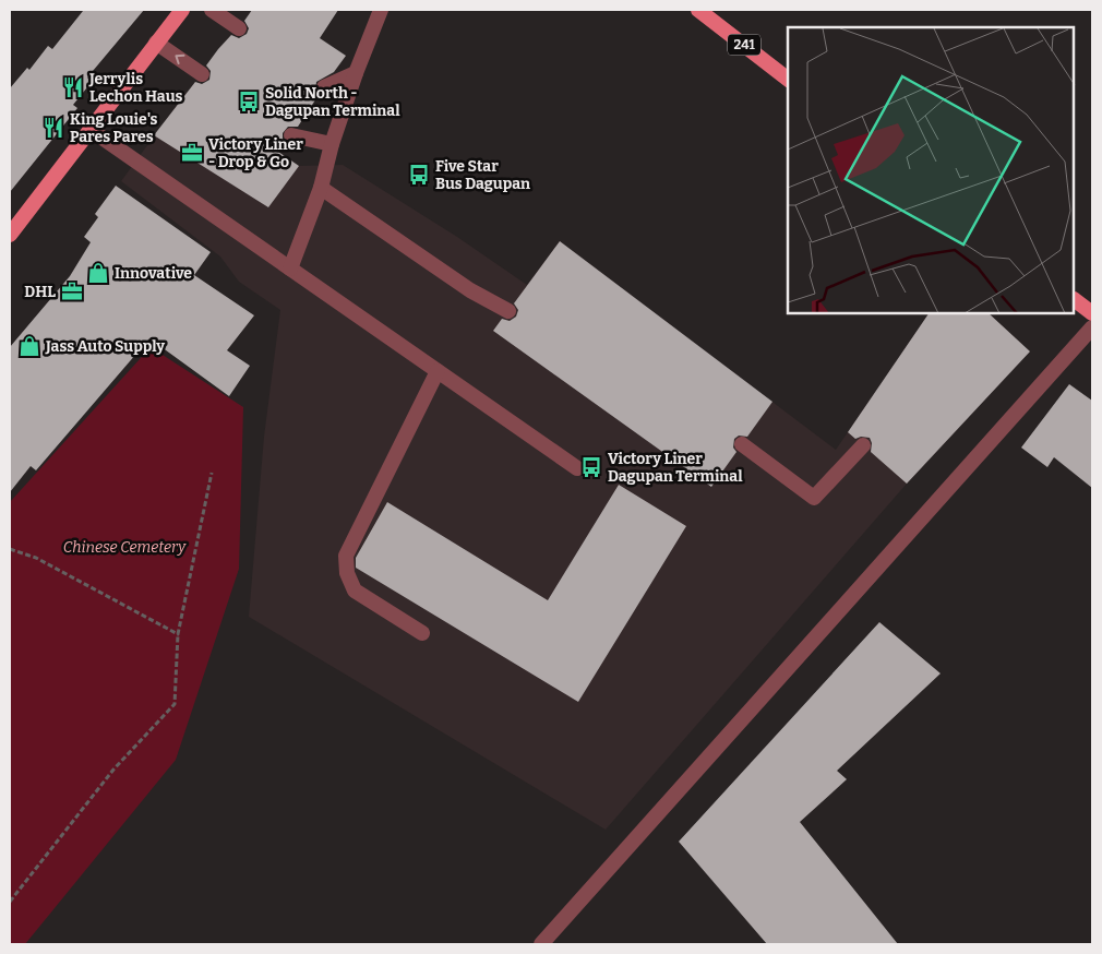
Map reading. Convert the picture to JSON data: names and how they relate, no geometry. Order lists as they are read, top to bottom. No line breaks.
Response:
{"streets":{"main road":["241"]},"parks":["Chinese Cemetery"],"places":{"restaurant":["Jerrylis Lechon Haus","King Louie's Pares Pares"],"bus stop":["Solid North - Dagupan Terminal","Five Star Bus Dagupan","Victory Liner Dagupan Terminal"],"office":["Victory Liner - Drop & Go","DHL"],"shop":["Innovative","Jass Auto Supply"]}}
